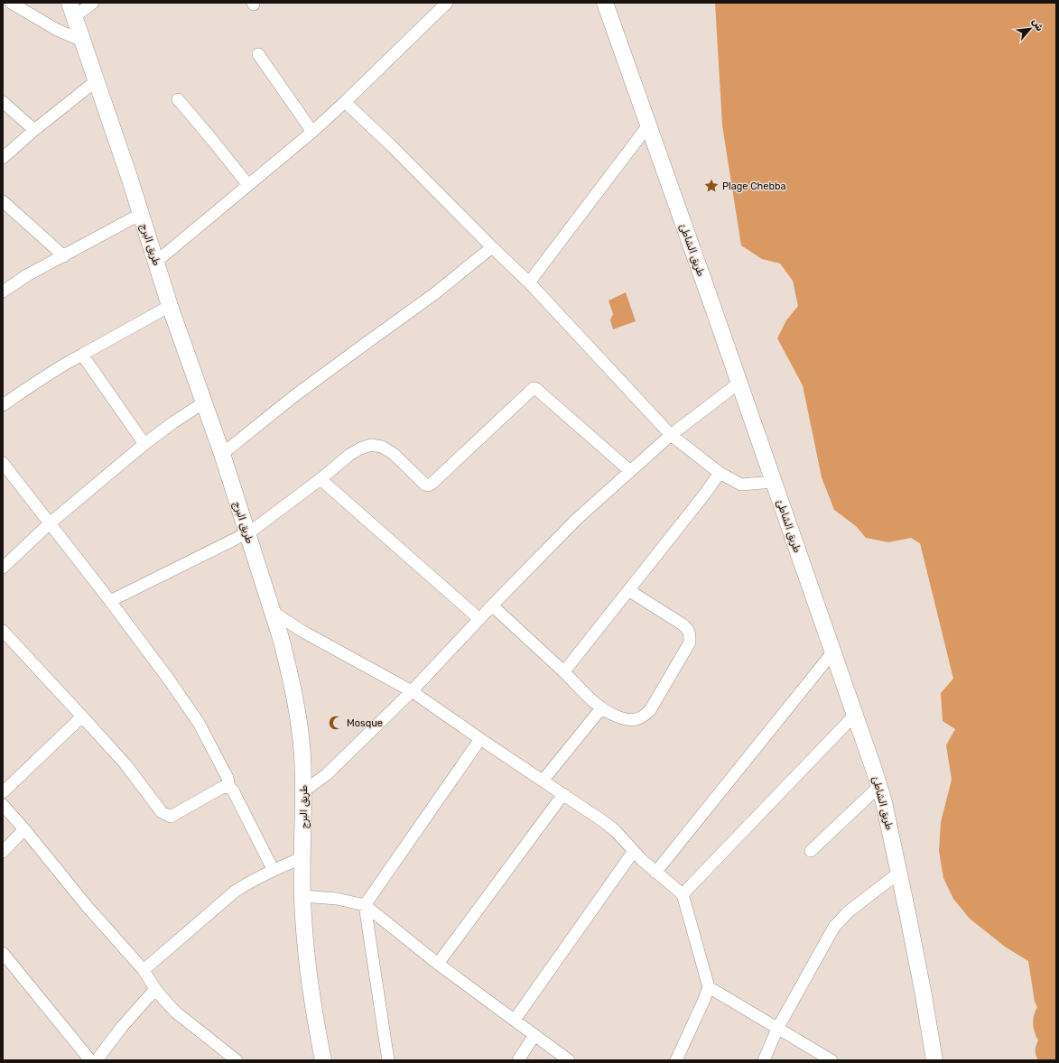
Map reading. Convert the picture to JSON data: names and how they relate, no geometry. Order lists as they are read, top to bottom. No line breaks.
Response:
{"streets":{"main road":["طريق البرج","طريق الشاطئ"]},"places":{"place":["Plage Chebba"],"mosque":["Mosque"]},"north":"top right"}
